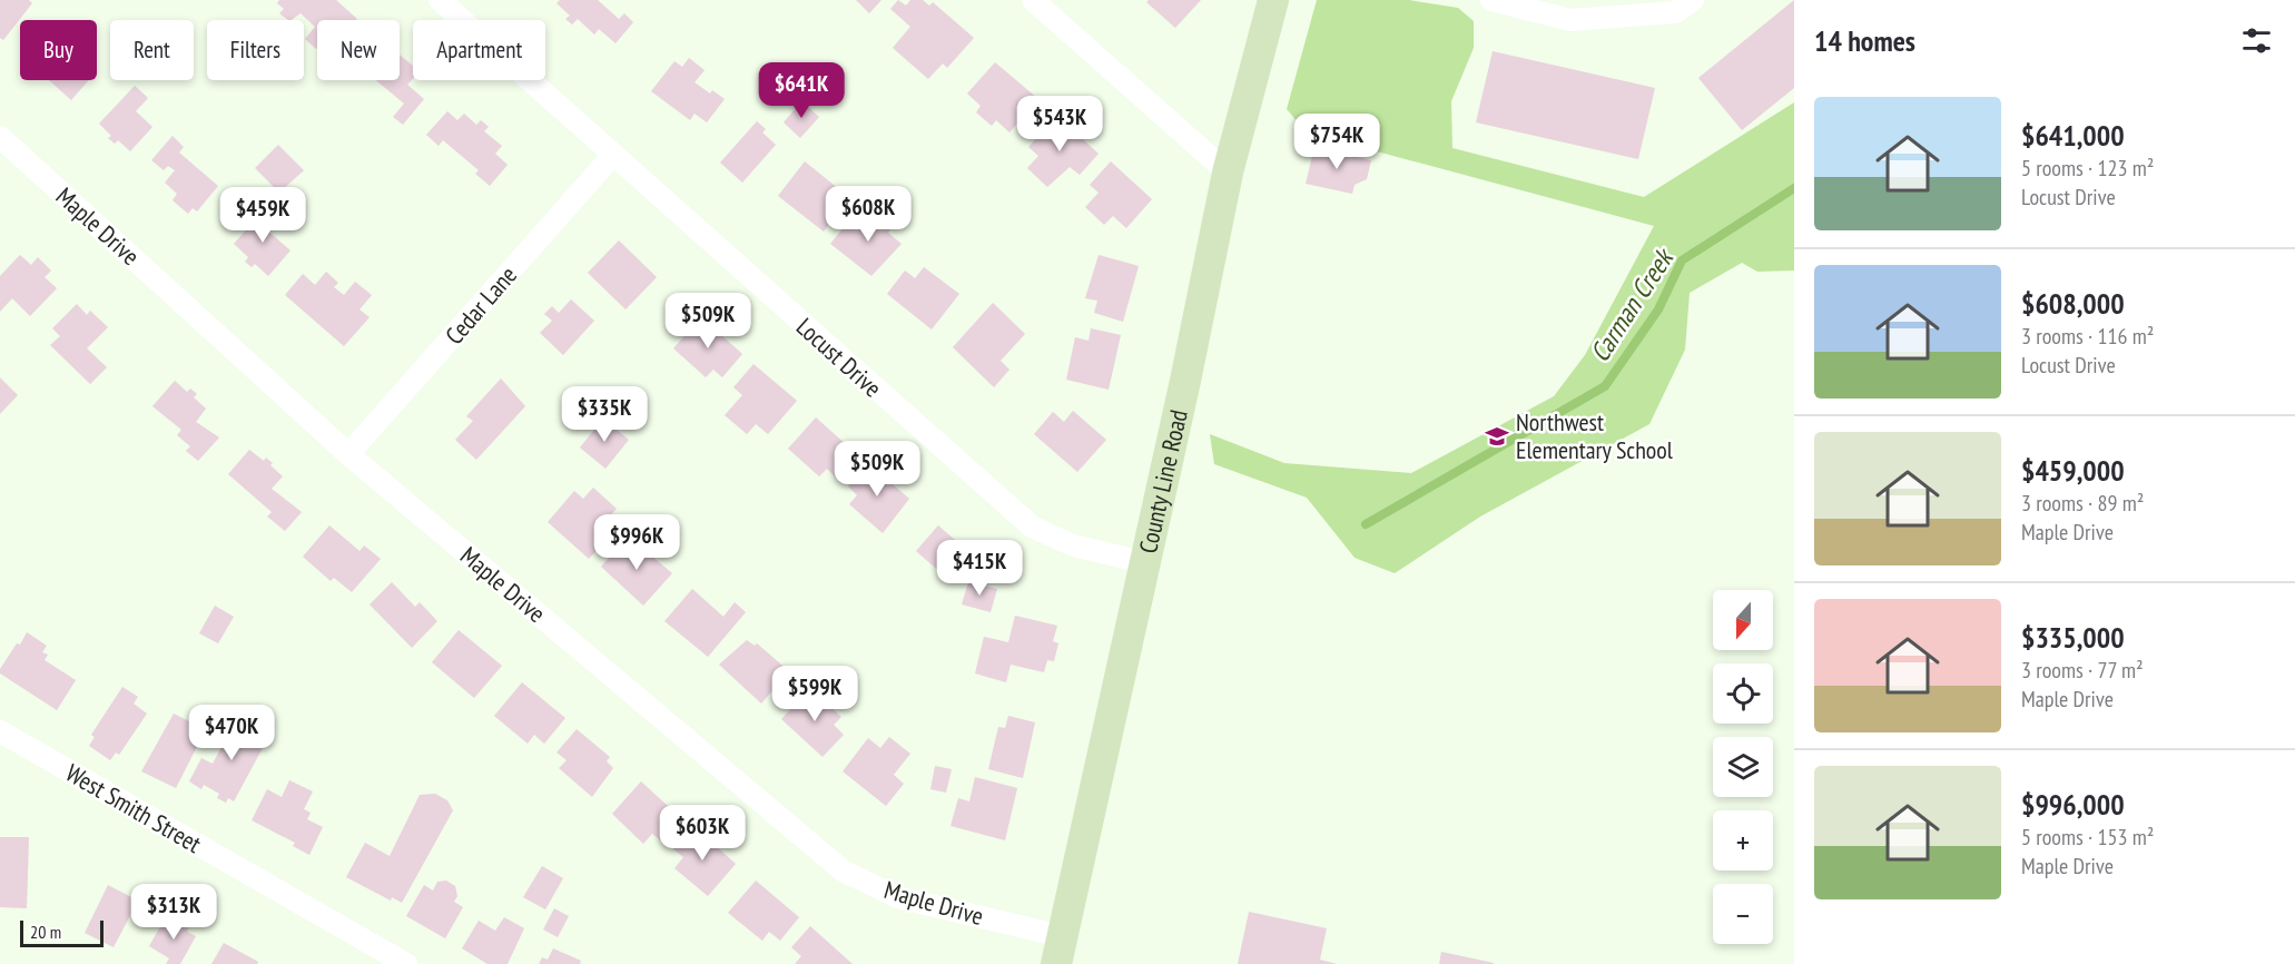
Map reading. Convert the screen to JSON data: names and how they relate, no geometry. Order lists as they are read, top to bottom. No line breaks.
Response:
{"streets":{"main road":["County Line Road"],"street":["Maple Drive","Cedar Lane","Locust Drive","West Smith Street"]},"crossings":[["Maple Drive","Cedar Lane"],["Maple Drive","County Line Road"],["Cedar Lane","Locust Drive"],["Locust Drive","County Line Road"]],"water":["Carman Creek"],"places":{"school or university":["Northwest Elementary School"]},"scale_bar":"20 m","north":"bottom","page":{"heading":"14 homes","chip":["Buy","Rent","Filters","New","Apartment"],"price":["$641K","$543K","$754K","$608K","$459K","$509K","$335K","$509K","$996K","$415K","$599K","$470K","$603K","$313K"],"list":[{"name":"$641,000","note":"5 rooms · 123 m² · Locust Drive"},{"name":"$608,000","note":"3 rooms · 116 m² · Locust Drive"},{"name":"$459,000","note":"3 rooms · 89 m² · Maple Drive"},{"name":"$335,000","note":"3 rooms · 77 m² · Maple Drive"},{"name":"$996,000","note":"5 rooms · 153 m² · Maple Drive"}],"map_buttons":["+","−"],"scale":"20 m"}}
